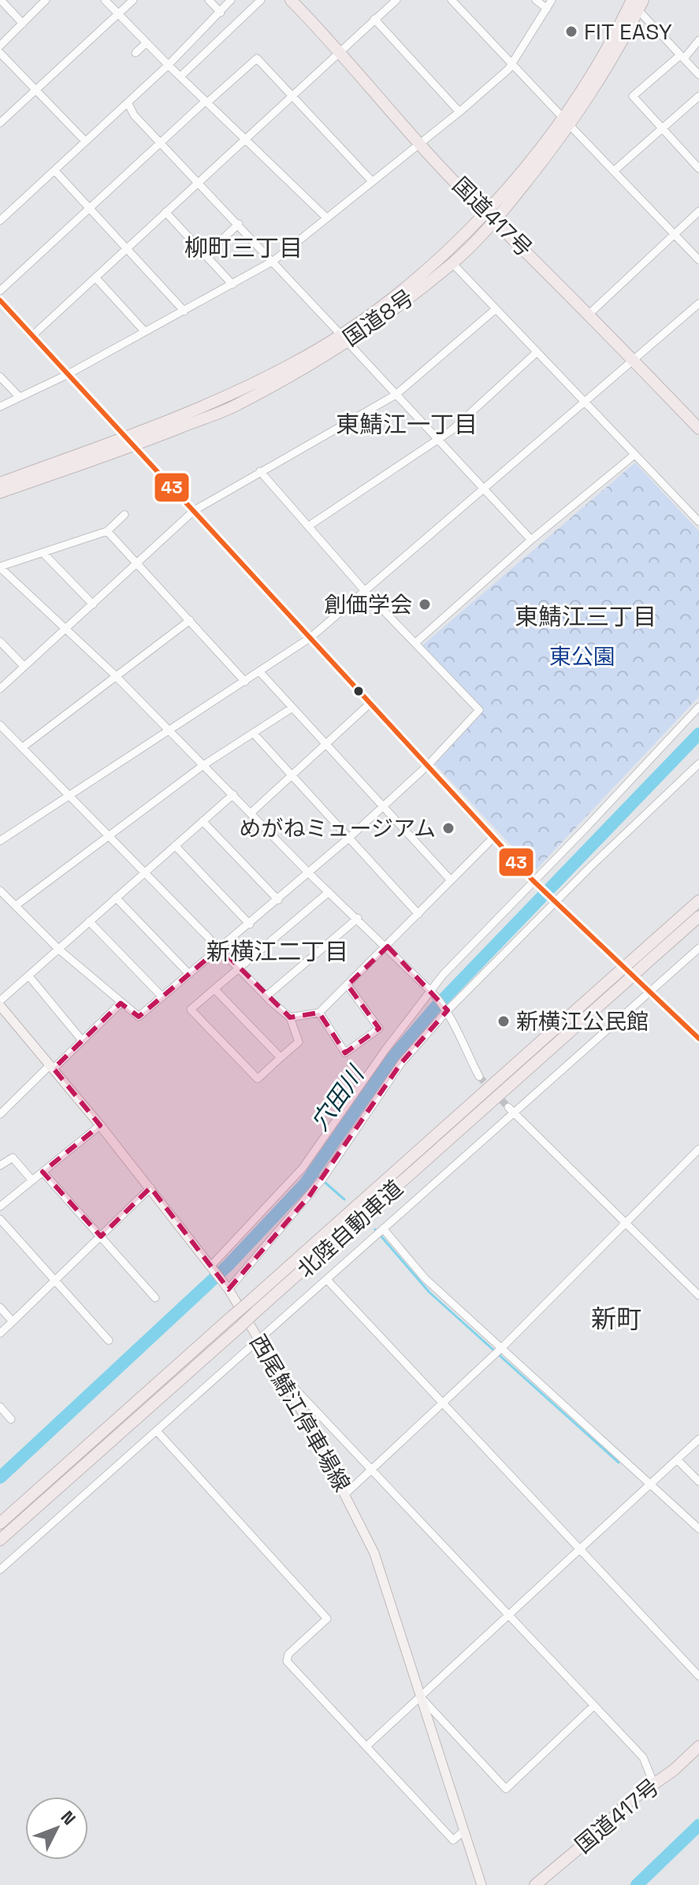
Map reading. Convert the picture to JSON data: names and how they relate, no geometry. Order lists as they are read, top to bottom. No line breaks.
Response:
{"streets":{"highway":["国道417号","国道8号","北陸自動車道"],"main road":["西尾鯖江停車場線"]},"crossings":[["国道417号","国道8号"]],"districts":["柳町三丁目","東鯖江一丁目","東鯖江三丁目","新横江二丁目","新町"],"water":["穴田川"],"parks":["東公園"],"places":["FIT EASY","創価学会","めがねミュージアム","新横江公民館"],"lines":["transit line 43"],"north":"top right"}
